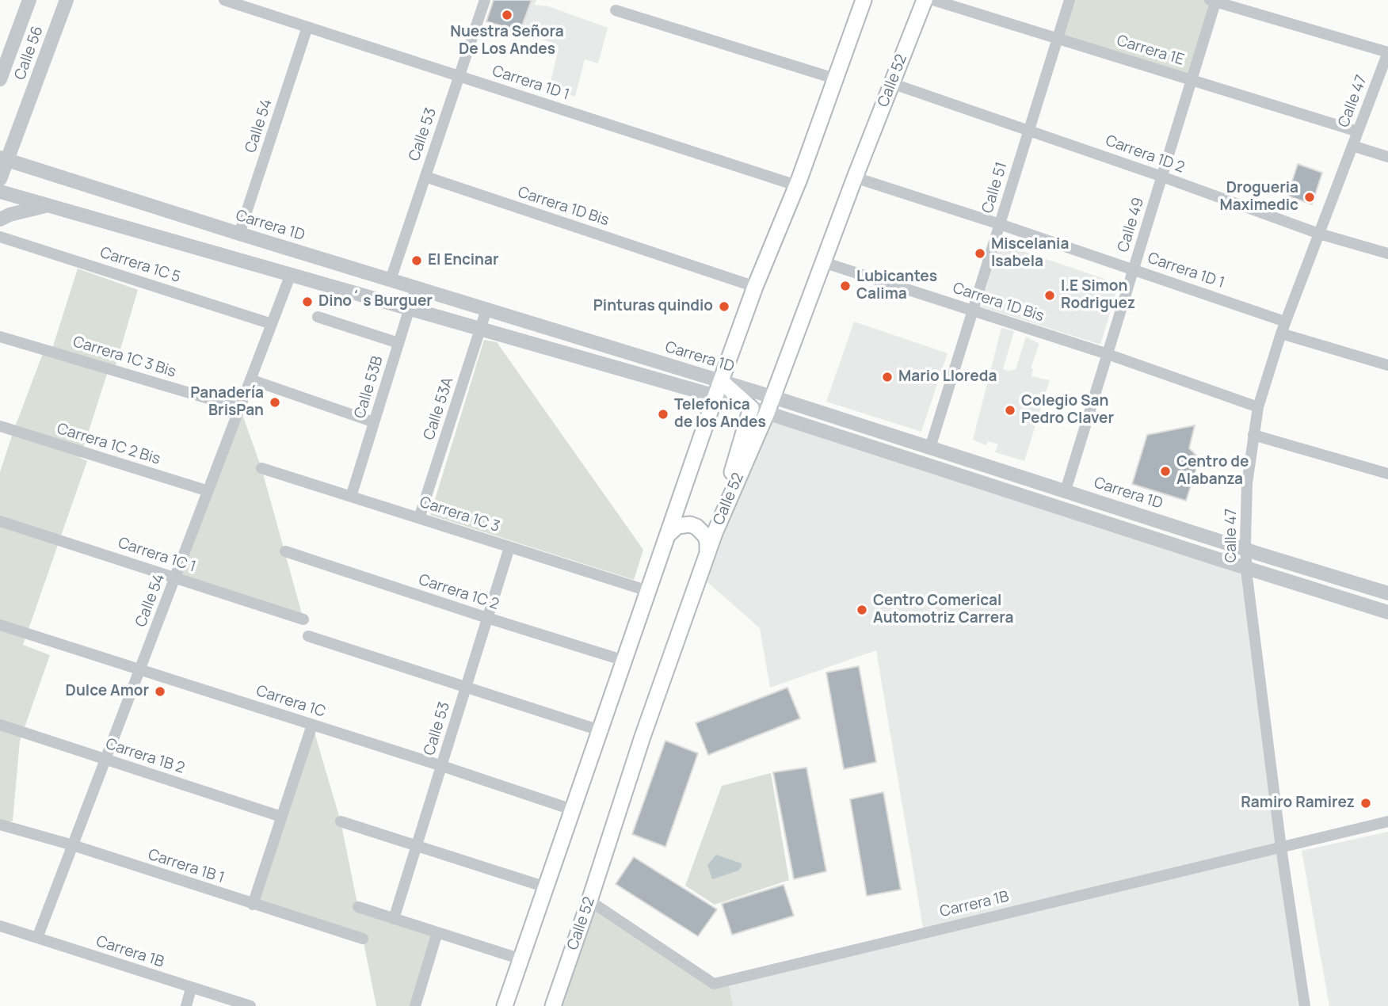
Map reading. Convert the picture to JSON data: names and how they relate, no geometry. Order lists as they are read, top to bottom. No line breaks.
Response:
{"streets":{"main road":["Calle 52"],"street":["Carrera 1E","Calle 56","Carrera 1D 1","Calle 47","Calle 54","Calle 53","Carrera 1D 2","Calle 51","Carrera 1D Bis","Calle 49","Carrera 1D","Carrera 1C 5","Carrera 1C 3 Bis","Calle 53B","Calle 53A","Carrera 1C 2 Bis","Carrera 1C 3","Carrera 1C 1","Carrera 1C 2","Carrera 1C","Carrera 1B 2","Carrera 1B 1","Carrera 1B"]},"crossings":[["Carrera 1E","Calle 47"],["Carrera 1E","Calle 51"],["Carrera 1E","Calle 49"],["Calle 56","Carrera 1D"],["Calle 52","Carrera 1D 1"],["Calle 52","Carrera 1D 2"],["Calle 52","Carrera 1D Bis"],["Calle 52","Carrera 1D"],["Calle 52","Carrera 1B"],["Carrera 1D 1","Calle 47"],["Carrera 1D 1","Calle 54"],["Carrera 1D 1","Calle 53"],["Carrera 1D 1","Calle 51"],["Carrera 1D 1","Calle 49"],["Calle 47","Carrera 1D 2"],["Calle 47","Carrera 1D Bis"],["Calle 47","Carrera 1D"],["Calle 47","Carrera 1B"],["Calle 54","Carrera 1D"],["Calle 54","Carrera 1C 5"],["Calle 54","Carrera 1C 3 Bis"],["Calle 54","Carrera 1C 2 Bis"],["Calle 54","Carrera 1C 1"],["Calle 54","Carrera 1C"],["Calle 54","Carrera 1B 2"],["Calle 54","Carrera 1B 1"],["Calle 54","Carrera 1B"],["Calle 53","Carrera 1D Bis"],["Calle 53","Carrera 1D"],["Calle 53","Carrera 1C 3"],["Calle 53","Carrera 1C 2"],["Calle 53","Carrera 1C"],["Carrera 1D 2","Calle 51"],["Carrera 1D 2","Calle 49"],["Calle 51","Carrera 1D Bis"],["Calle 51","Carrera 1D"],["Carrera 1D Bis","Calle 49"],["Calle 49","Carrera 1D"],["Carrera 1D","Calle 53B"],["Carrera 1D","Calle 53A"],["Calle 53B","Carrera 1C 3"],["Calle 53A","Carrera 1C 3"]],"places":["Nuestra Señora De Los Andes","Drogueria Maximedic","Miscelania Isabela","El Encinar","Lubicantes Calima","I.E Simon Rodriguez","Dino´ s Burguer","Pinturas quindio","Mario Lloreda","Panadería BrisPan","Colegio San Pedro Claver","Telefonica de los Andes","Centro de Alabanza","Centro Comerical Automotriz Carrera","Dulce Amor","Ramiro Ramirez"]}
